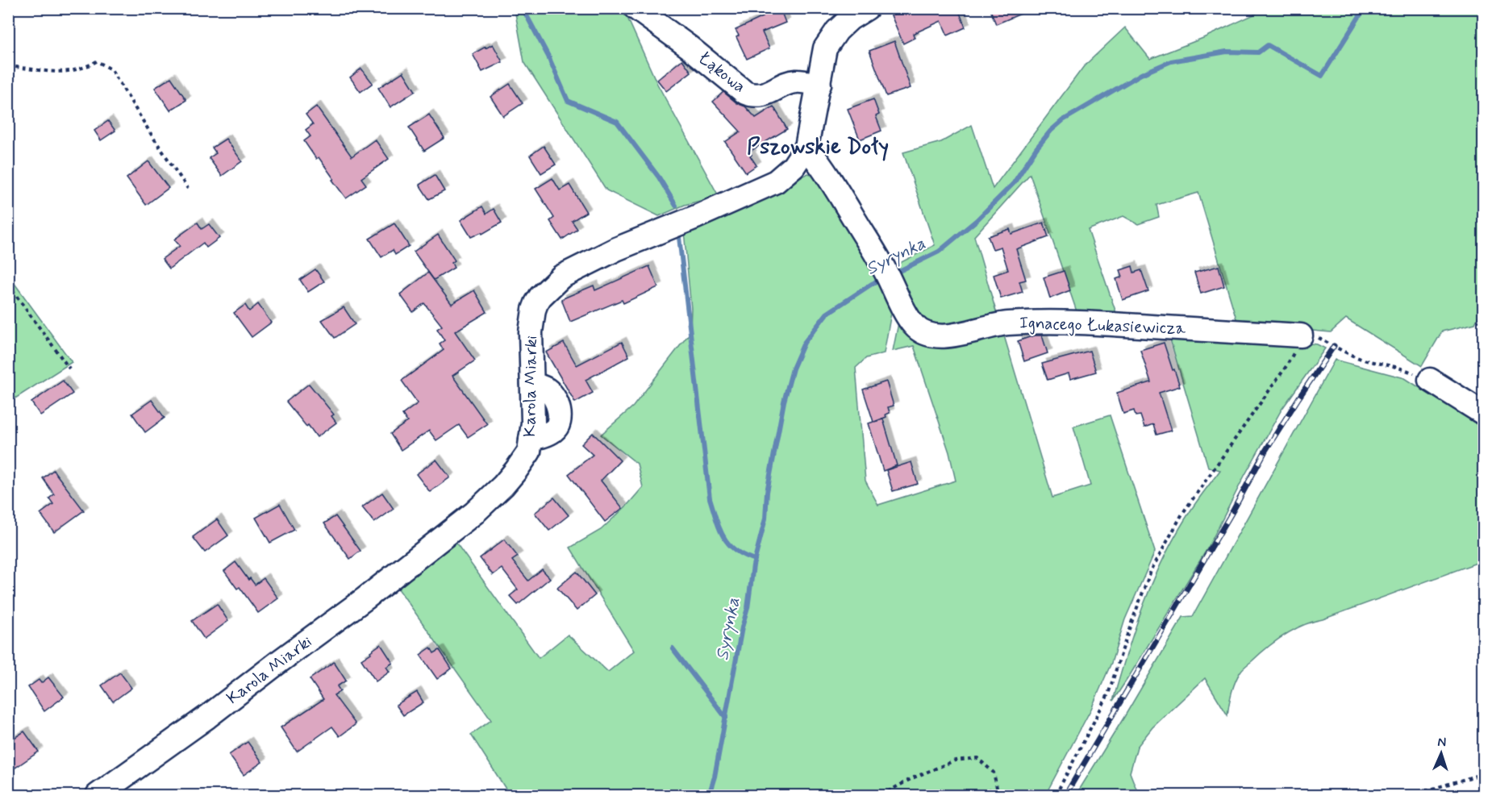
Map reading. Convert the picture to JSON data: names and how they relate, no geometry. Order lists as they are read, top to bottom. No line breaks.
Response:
{"streets":{"street":["Łąkowa","Ignacego Łukasiewicza","Karola Miarki"]},"crossings":[["Łąkowa","Karola Miarki"],["Ignacego Łukasiewicza","Karola Miarki"]],"districts":["Pszowskie Doły"],"water":["Syrynka"],"north":"top"}
